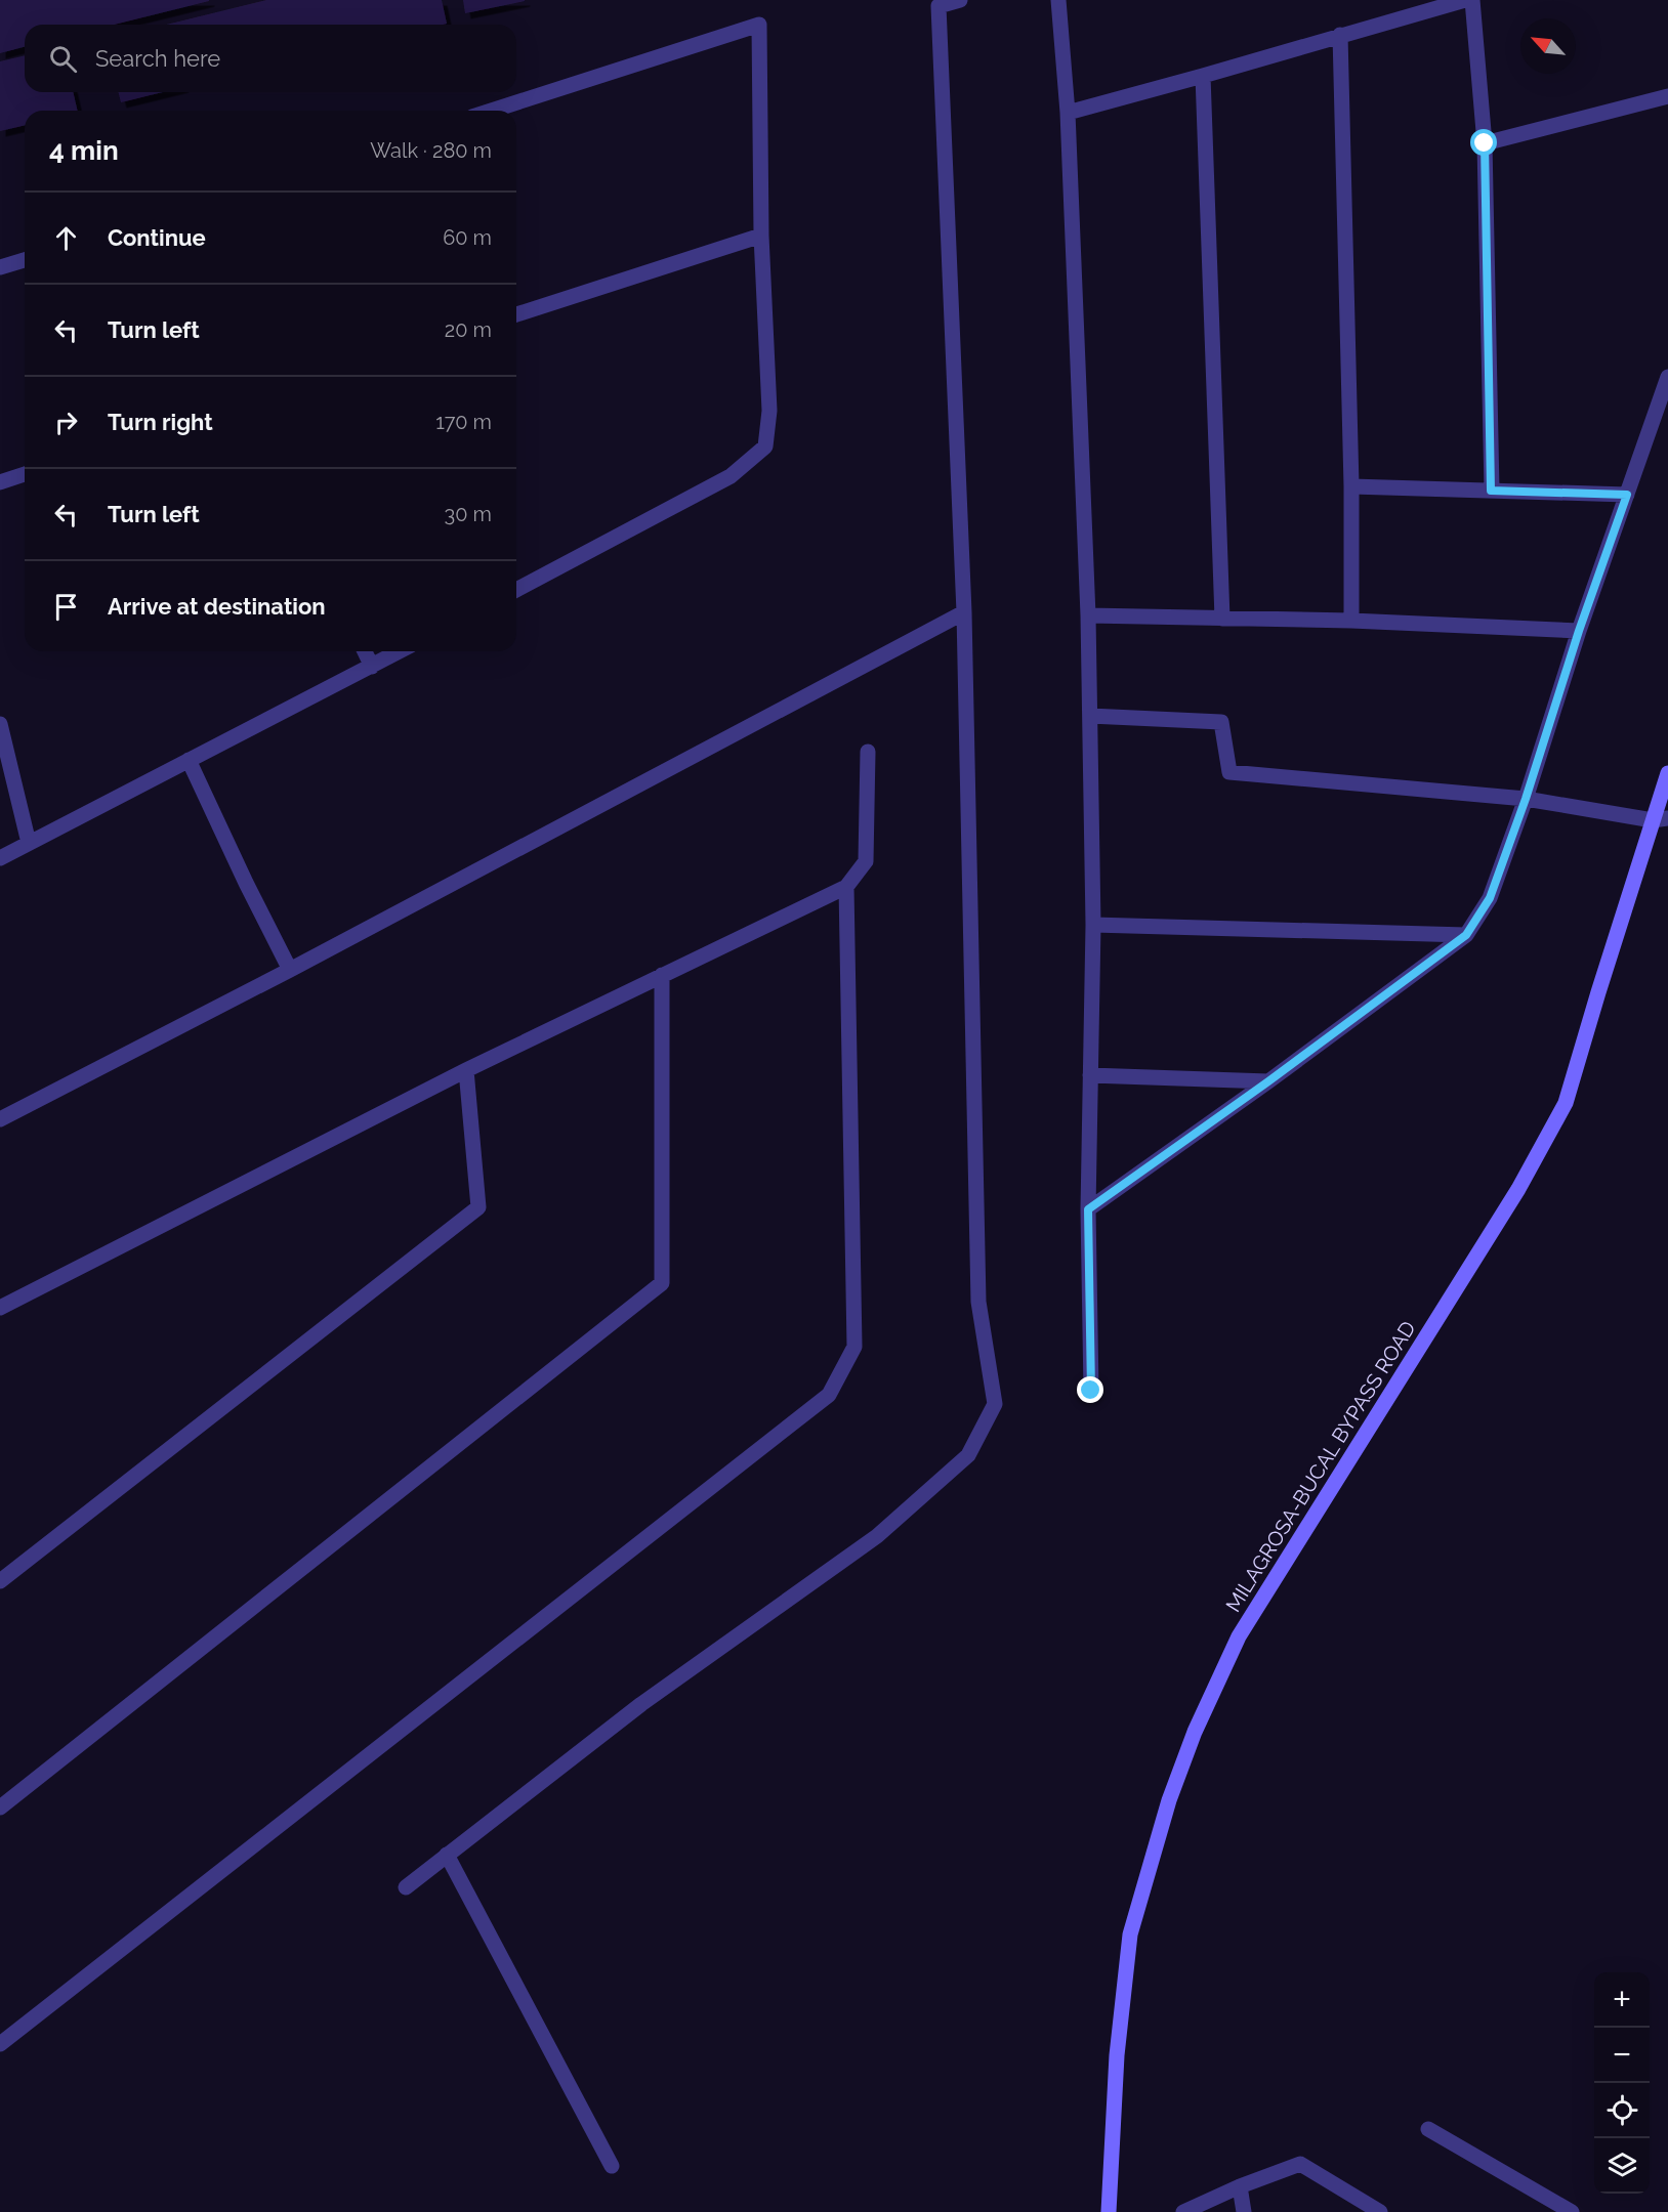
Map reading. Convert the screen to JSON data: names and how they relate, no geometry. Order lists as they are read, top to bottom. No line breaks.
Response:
{"streets":{"main road":["MILAGROSA-BUCAL BYPASS ROAD"]},"north":"top left","page":{"search":"Search here","heading":["4 min","Walk · 280 m"],"list":[["Continue","60 m"],["Turn left","20 m"],["Turn right","170 m"],["Turn left","30 m"],"Arrive at destination"],"map_buttons":["+","−"]}}
